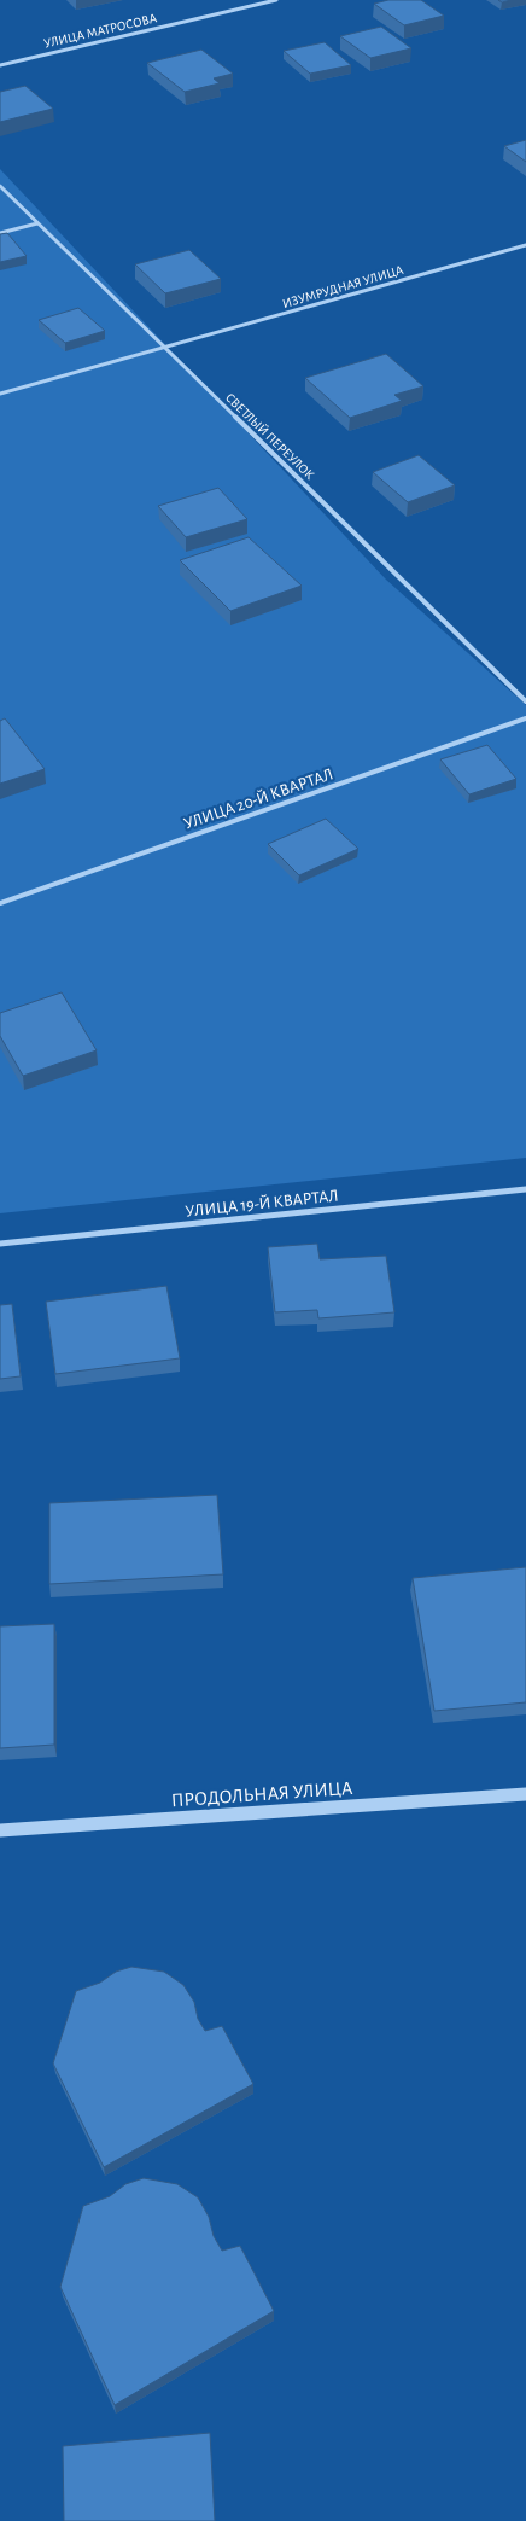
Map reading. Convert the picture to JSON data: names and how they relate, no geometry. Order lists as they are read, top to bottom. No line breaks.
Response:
{"streets":{"street":["УЛИЦА МАТРОСОВА","ИЗУМРУДНАЯ УЛИЦА","СВЕТЛЫЙ ПЕРЕУЛОК","УЛИЦА 20-Й КВАРТАЛ","УЛИЦА 19-Й КВАРТАЛ","ПРОДОЛЬНАЯ УЛИЦА"]},"crossings":[["ИЗУМРУДНАЯ УЛИЦА","СВЕТЛЫЙ ПЕРЕУЛОК"]]}
